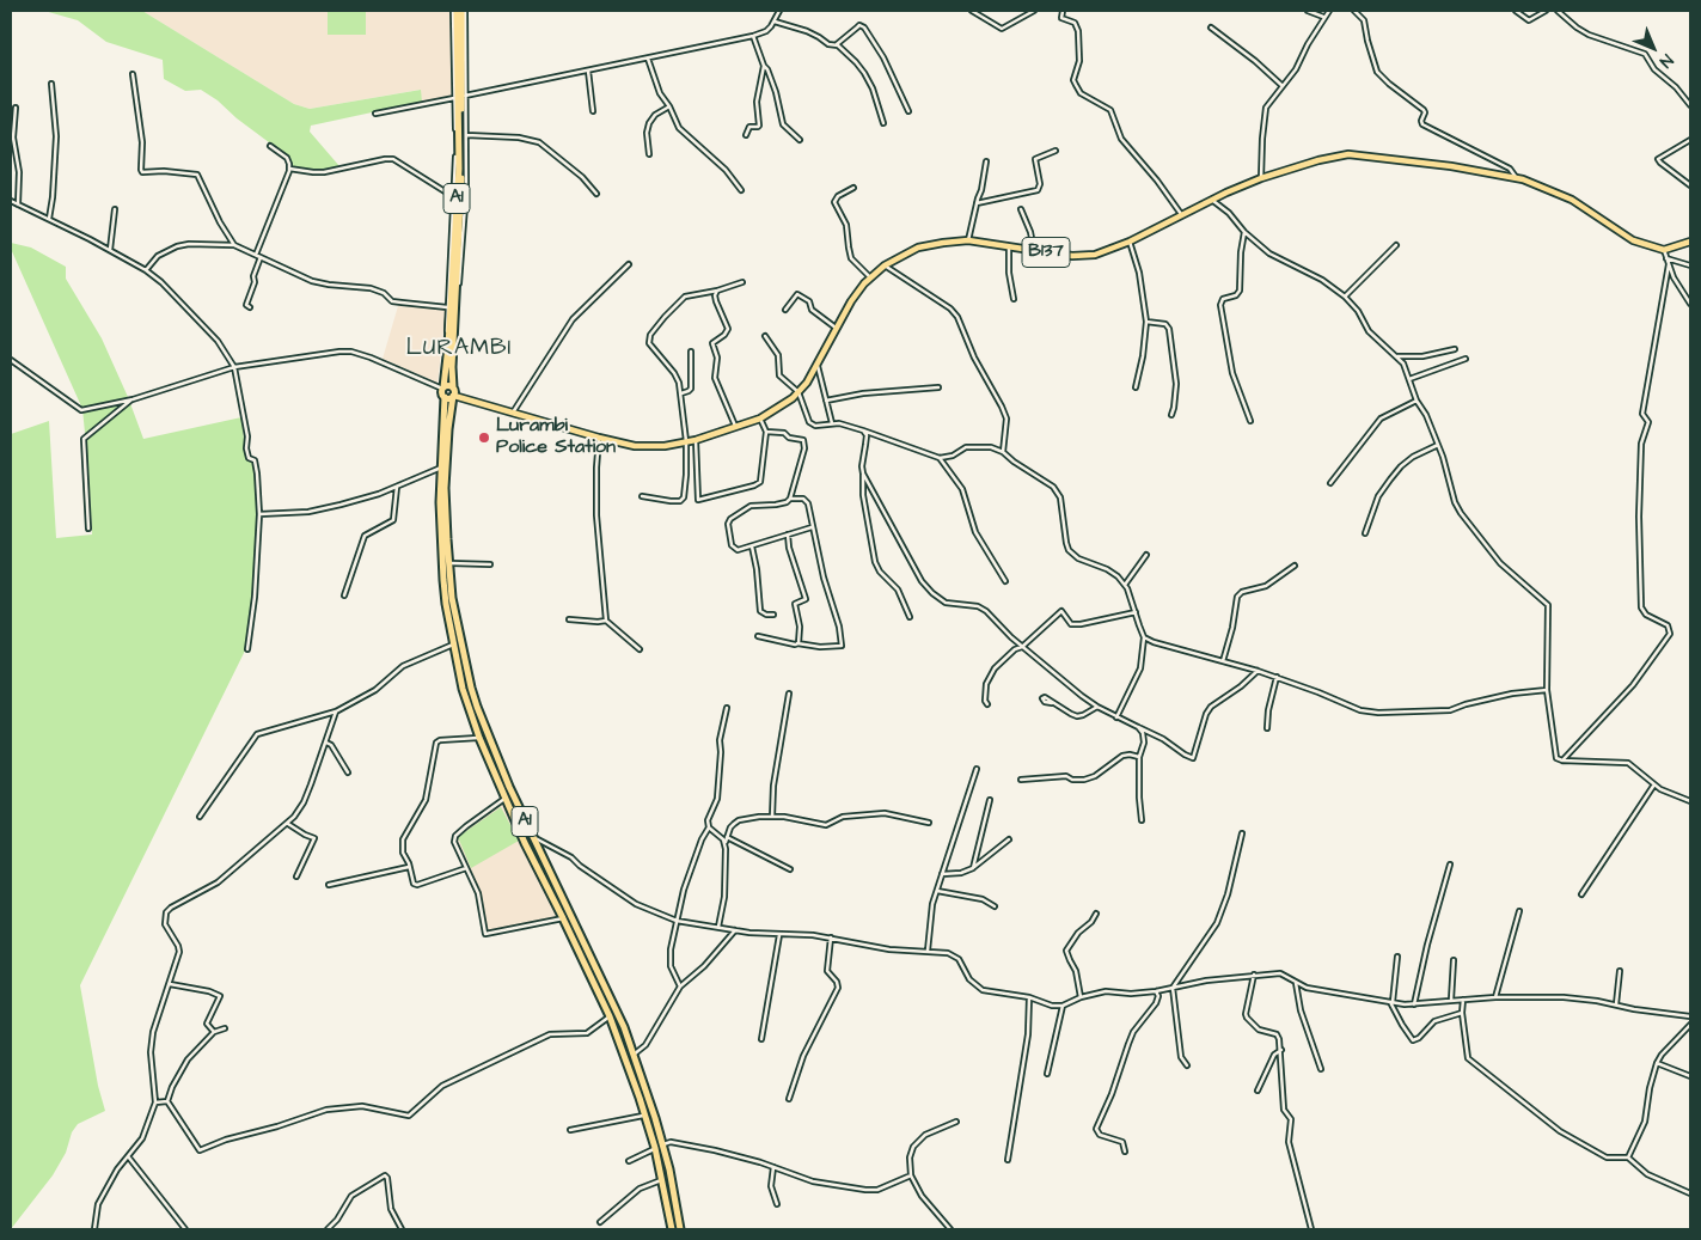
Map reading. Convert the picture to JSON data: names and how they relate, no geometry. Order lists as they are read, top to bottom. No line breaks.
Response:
{"streets":{"highway":["A1"],"main road":["B137"]},"crossings":[["A1","B137"]],"districts":["LURAMBI"],"places":["Lurambi Police Station"],"north":"bottom right"}
